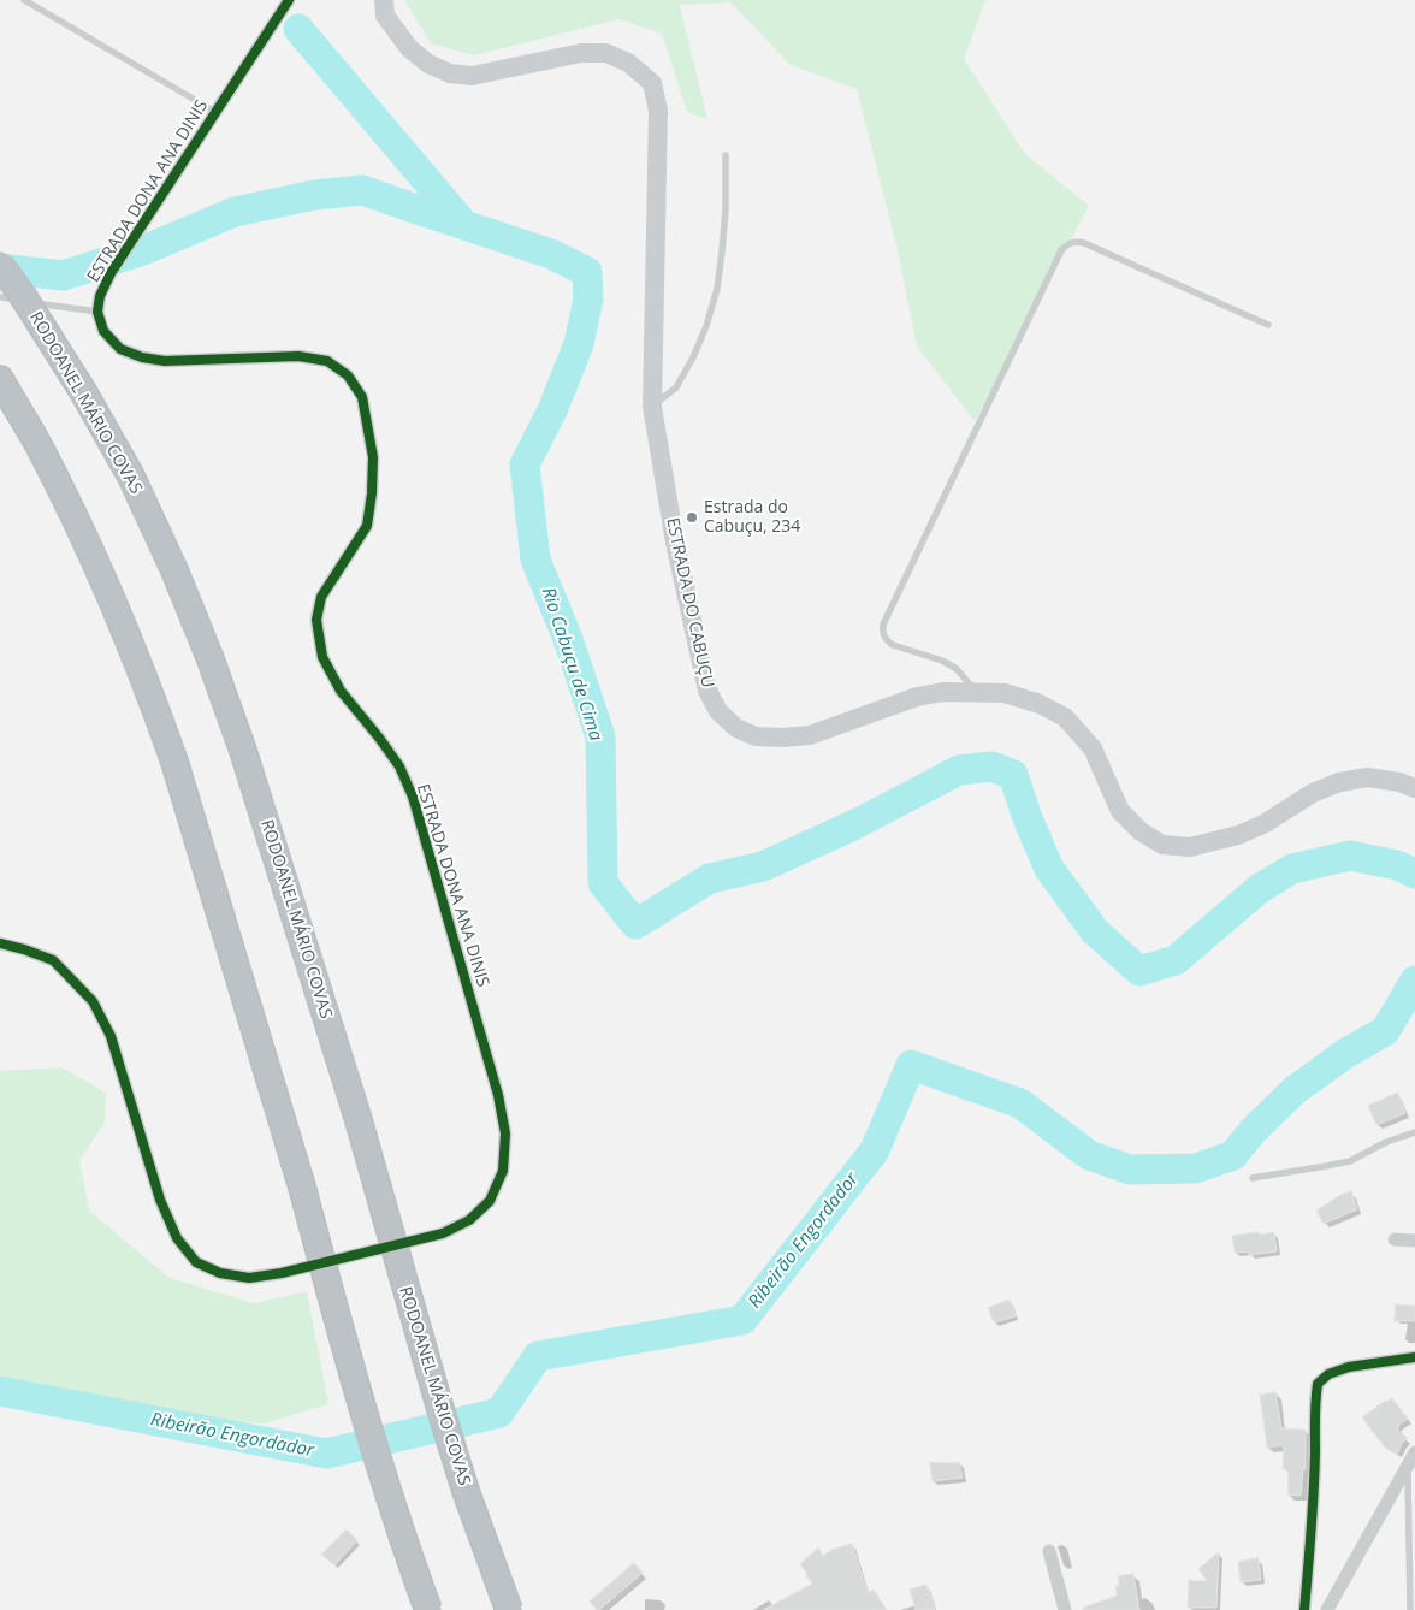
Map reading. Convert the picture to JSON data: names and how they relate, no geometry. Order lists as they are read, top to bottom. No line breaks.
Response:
{"streets":{"highway":["RODOANEL MÁRIO COVAS"],"main road":["ESTRADA DO CABUÇU"],"street":["ESTRADA DONA ANA DINIS"]},"water":["Rio Cabuçu de Cima","Ribeirão Engordador"],"places":["Estrada do Cabuçu, 234"]}
